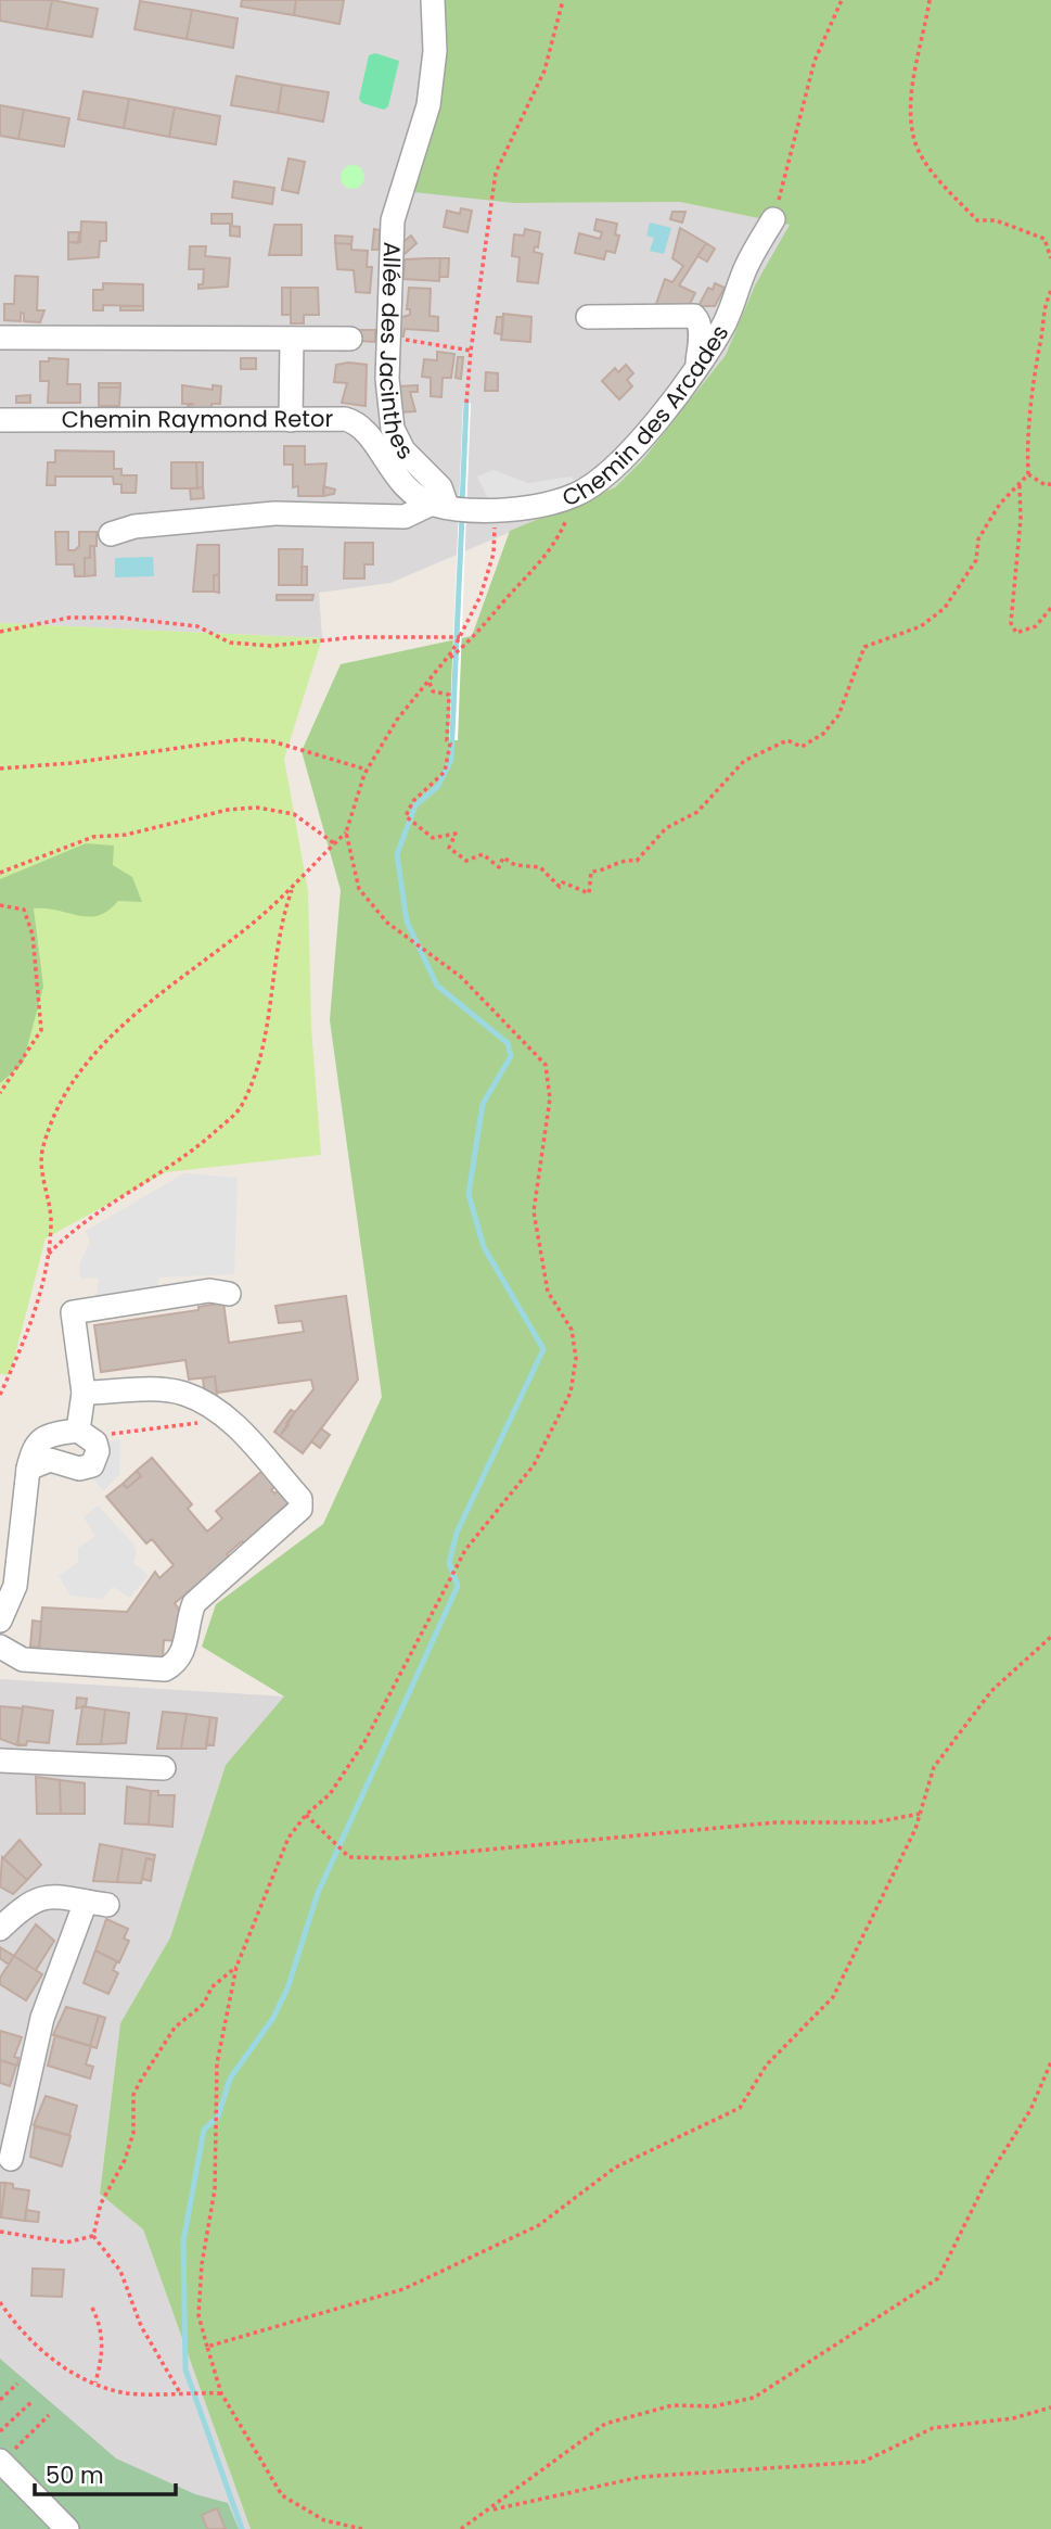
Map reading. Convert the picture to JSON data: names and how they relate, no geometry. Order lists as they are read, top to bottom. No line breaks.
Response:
{"streets":{"street":["Allée des Jacinthes","Chemin des Arcades","Chemin Raymond Retor"]},"crossings":[["Allée des Jacinthes","Chemin des Arcades"],["Allée des Jacinthes","Chemin Raymond Retor"],["Chemin des Arcades","Chemin Raymond Retor"]],"scale_bar":"50 m"}
